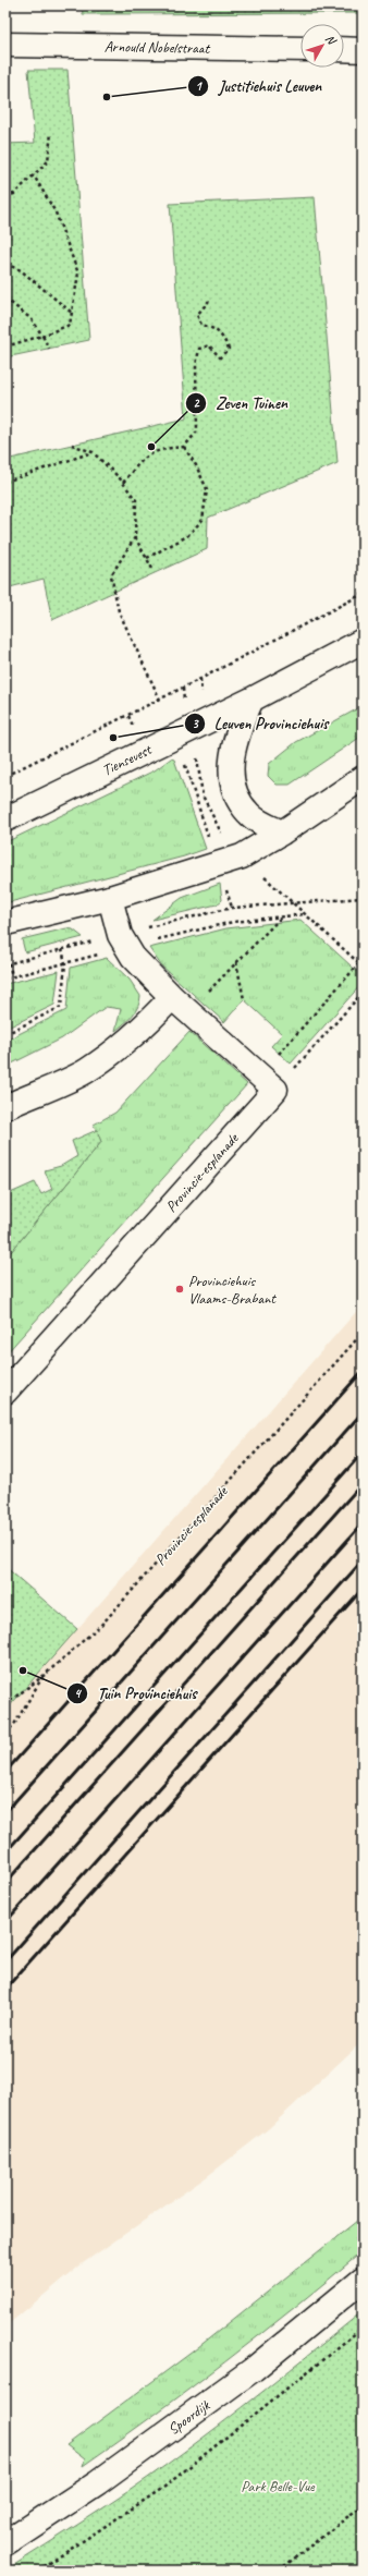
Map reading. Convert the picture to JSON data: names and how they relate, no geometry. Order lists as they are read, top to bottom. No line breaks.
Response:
{"streets":{"street":["Arnould Nobelstraat","Tiensevest","Provincie-esplanade","Spoordijk"]},"parks":["Park Belle-Vue"],"places":["Justitiehuis Leuven","Zeven Tuinen","Leuven Provinciehuis","Provinciehuis Vlaams-Brabant","Tuin Provinciehuis"],"north":"top right"}
